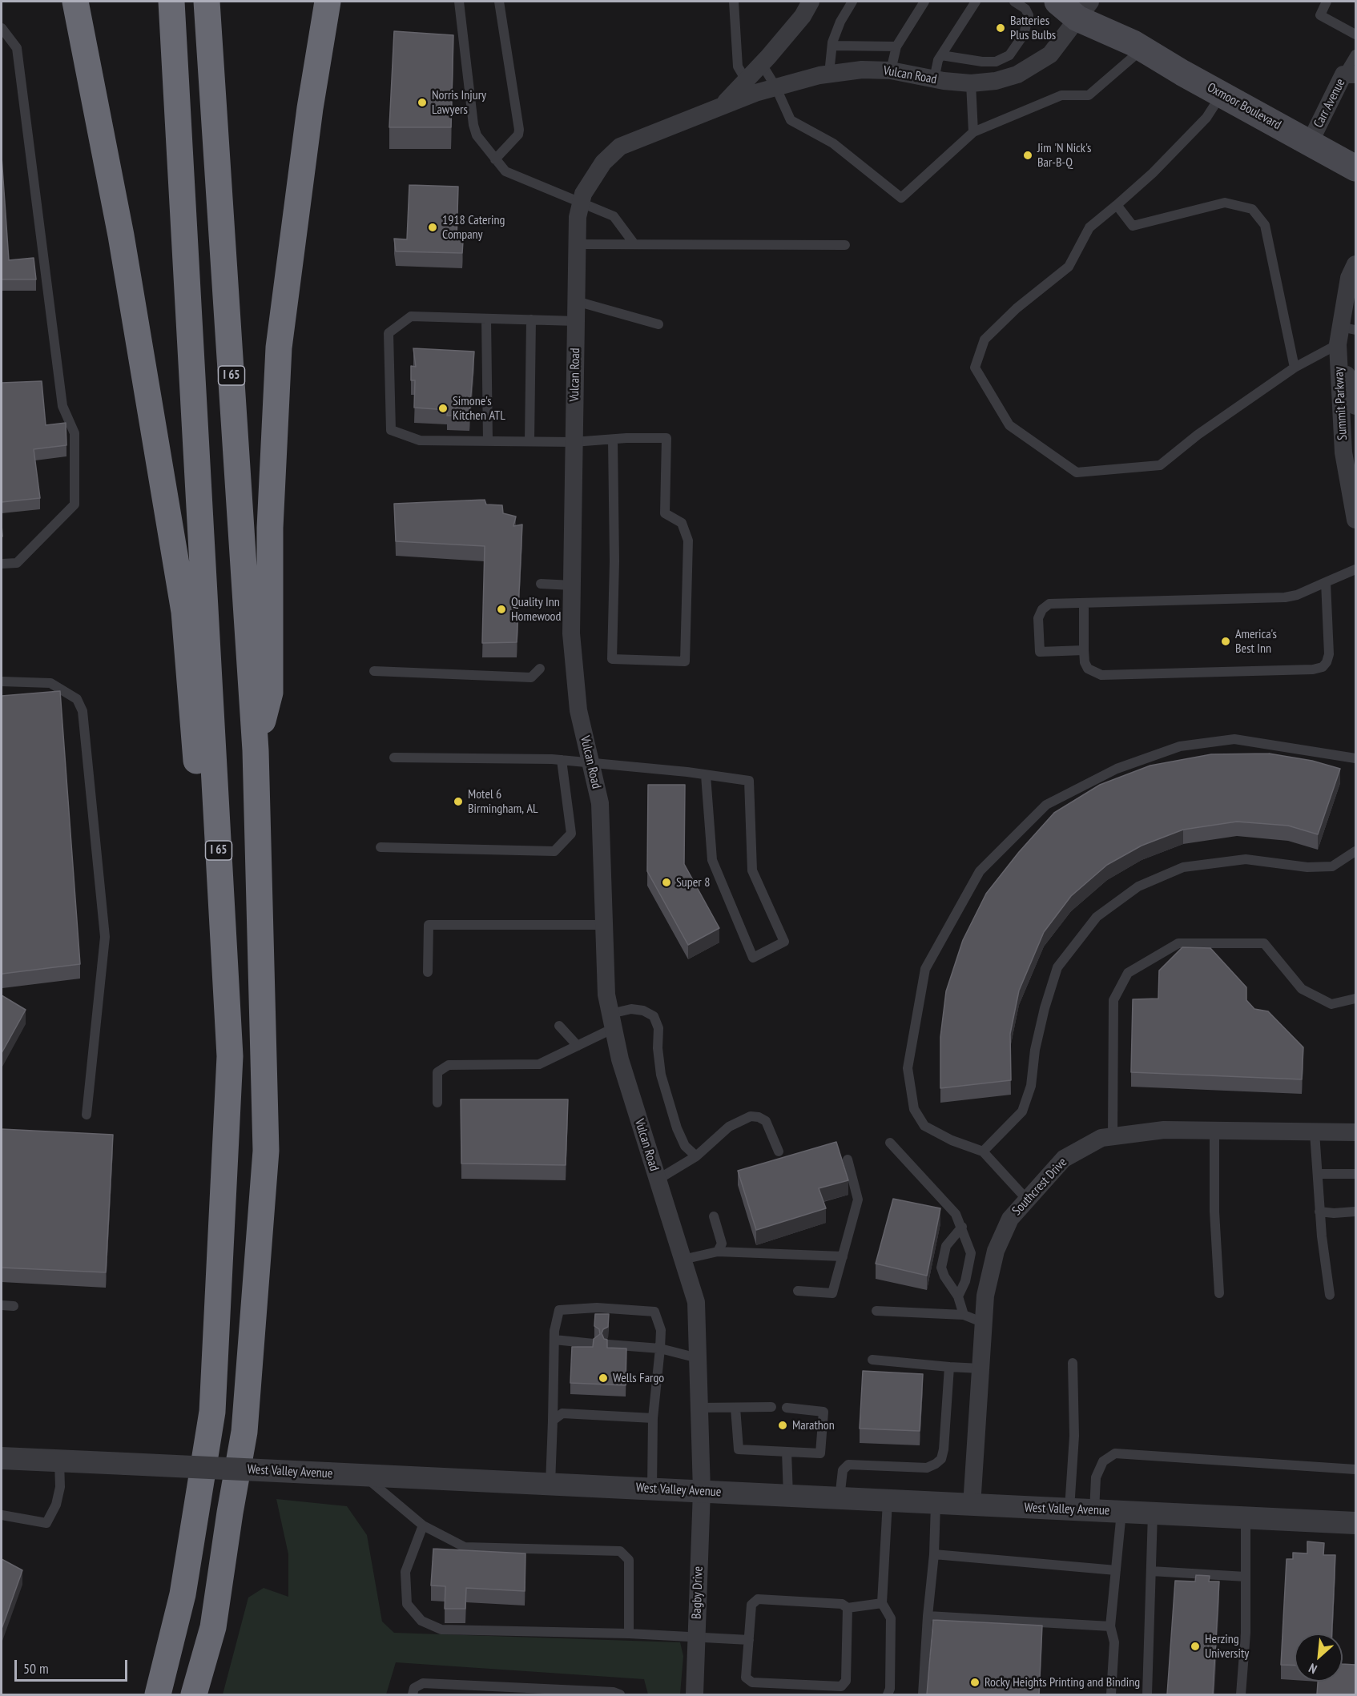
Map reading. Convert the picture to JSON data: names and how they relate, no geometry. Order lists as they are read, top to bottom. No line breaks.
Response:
{"streets":{"highway":["I 65"],"main road":["Oxmoor Boulevard"],"street":["Vulcan Road","Carr Avenue","Summit Parkway","Southcrest Drive","West Valley Avenue","Bagby Drive"]},"crossings":[["Vulcan Road","Oxmoor Boulevard"],["Vulcan Road","West Valley Avenue"],["Vulcan Road","Bagby Drive"],["Carr Avenue","Oxmoor Boulevard"],["Southcrest Drive","West Valley Avenue"],["West Valley Avenue","Bagby Drive"]],"places":["Batteries Plus Bulbs","Norris Injury Lawyers","Jim 'N Nick's Bar-B-Q","1918 Catering Company","Simone's Kitchen ATL","Quality Inn Homewood","America's Best Inn","Motel 6 Birmingham, AL","Super 8","Wells Fargo","Marathon","Herzing University","Rocky Heights Printing and Binding"],"scale_bar":"50 m","north":"bottom left"}
